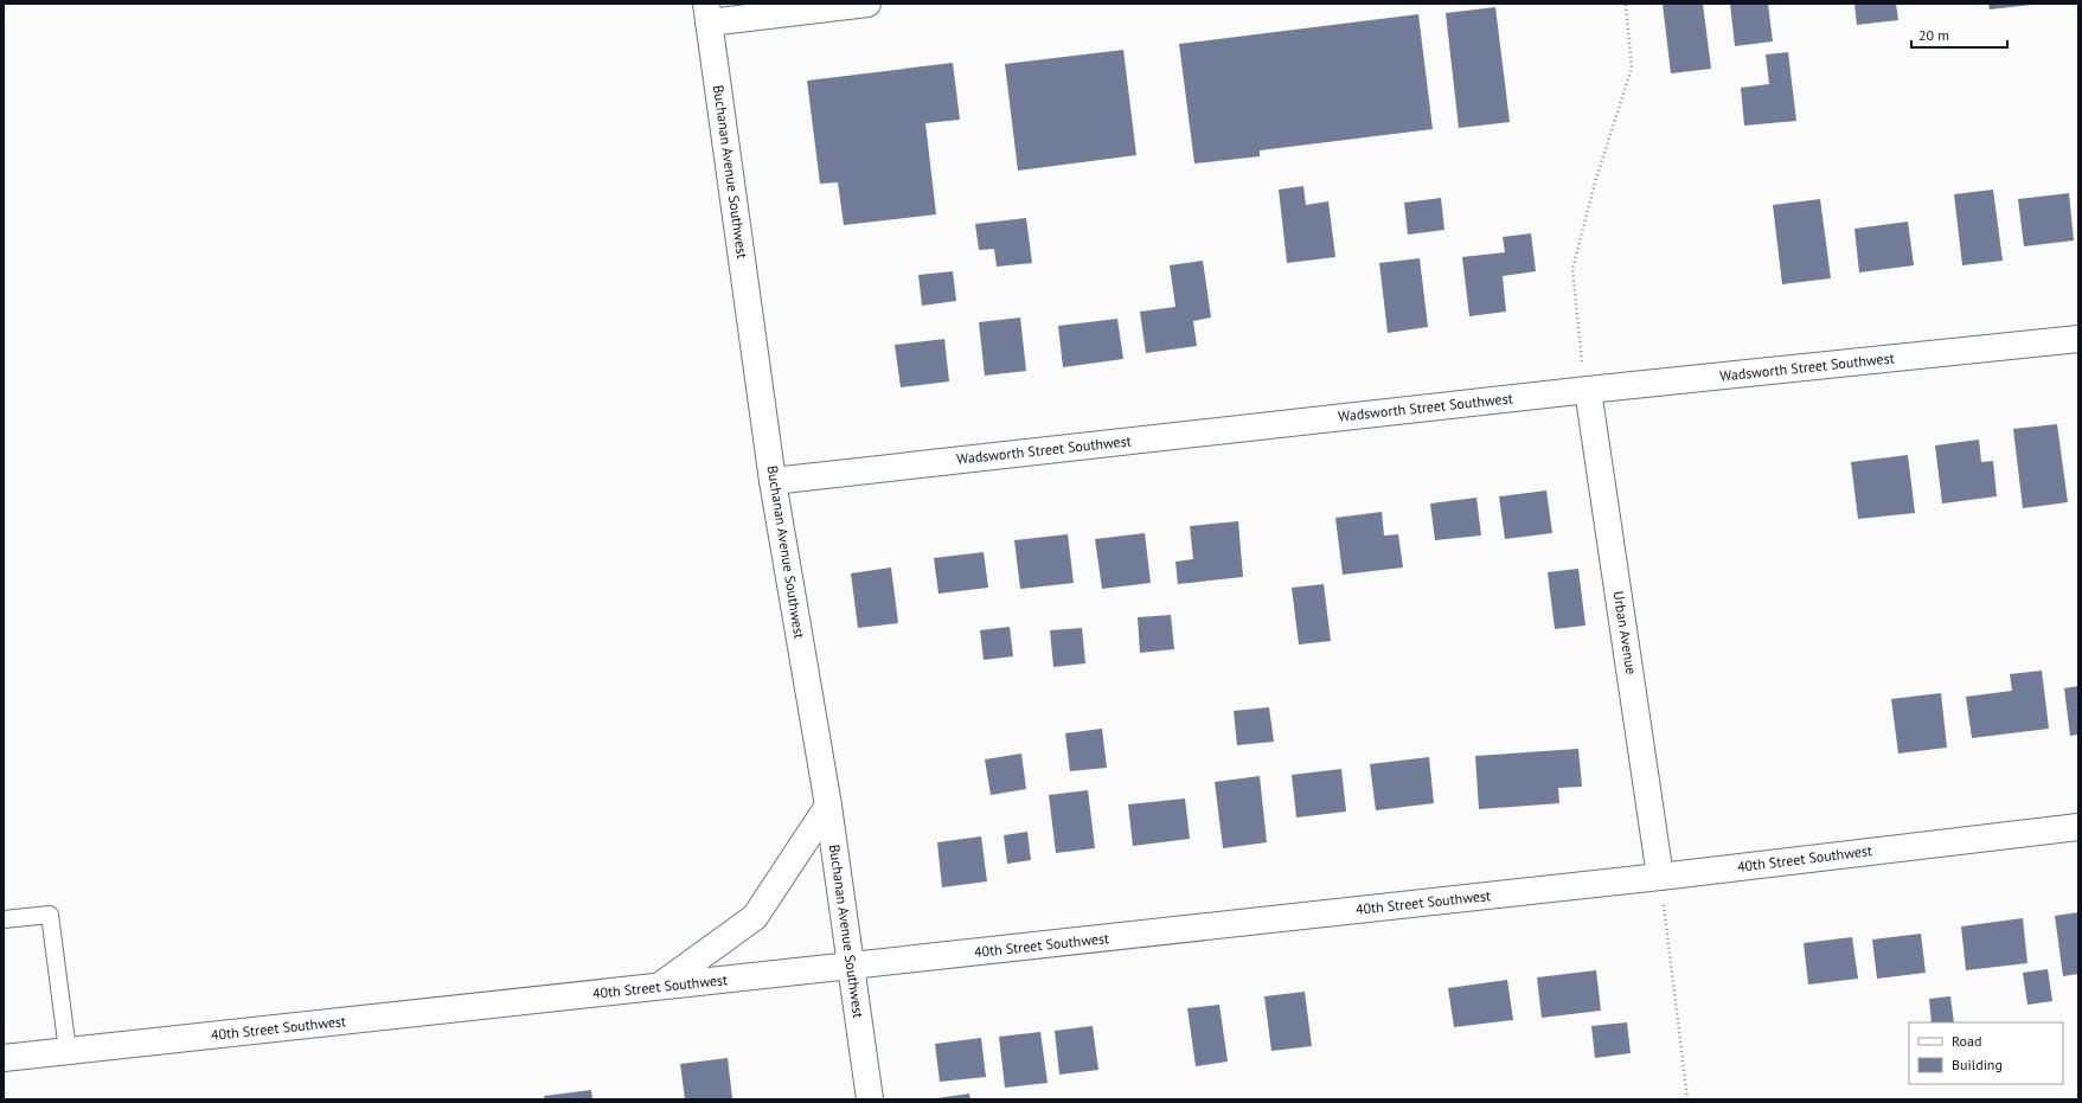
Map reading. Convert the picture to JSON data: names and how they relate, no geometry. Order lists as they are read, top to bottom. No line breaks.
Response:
{"streets":{"street":["Buchanan Avenue Southwest","Wadsworth Street Southwest","Urban Avenue","40th Street Southwest"]},"crossings":[["Buchanan Avenue Southwest","Wadsworth Street Southwest"],["Buchanan Avenue Southwest","40th Street Southwest"],["Wadsworth Street Southwest","Urban Avenue"],["Urban Avenue","40th Street Southwest"]],"legend":["Road","Building"],"scale_bar":"20 m"}
